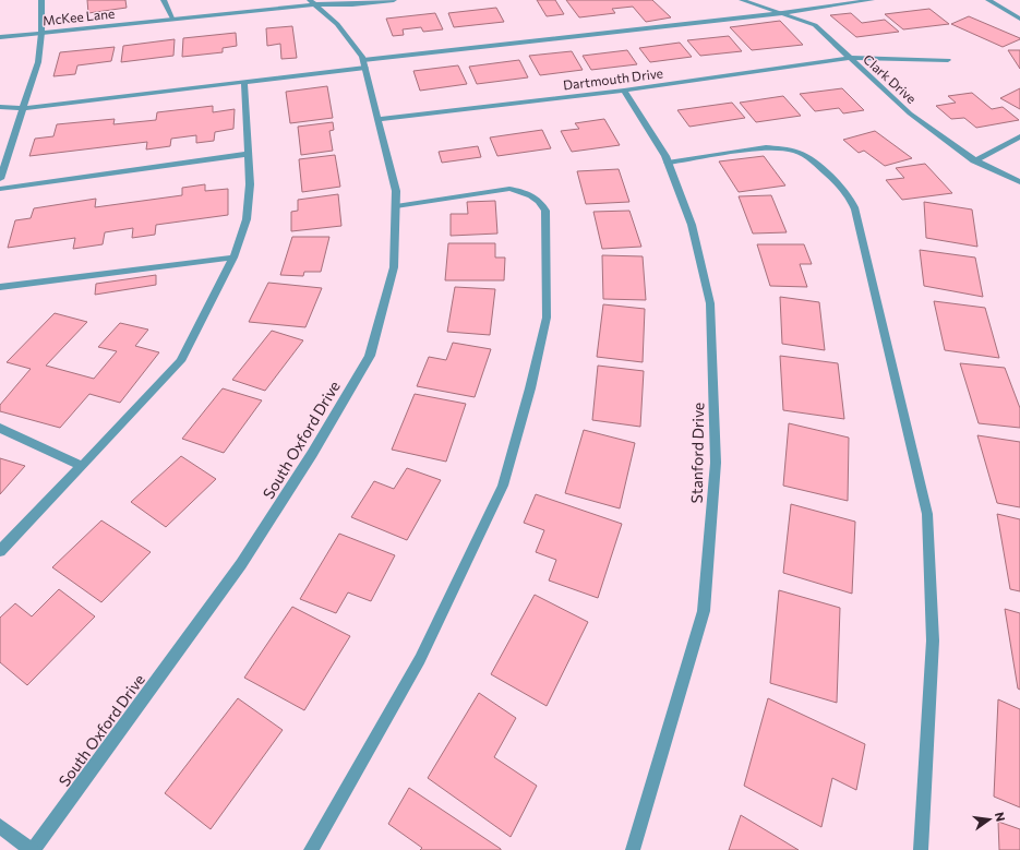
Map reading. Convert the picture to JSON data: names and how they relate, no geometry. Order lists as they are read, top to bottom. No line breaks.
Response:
{"streets":{"street":["McKee Lane","Dartmouth Drive","Clark Drive","South Oxford Drive","Stanford Drive"]},"crossings":[["McKee Lane","South Oxford Drive"],["Dartmouth Drive","Clark Drive"],["Dartmouth Drive","South Oxford Drive"],["Dartmouth Drive","Stanford Drive"]],"north":"right"}
